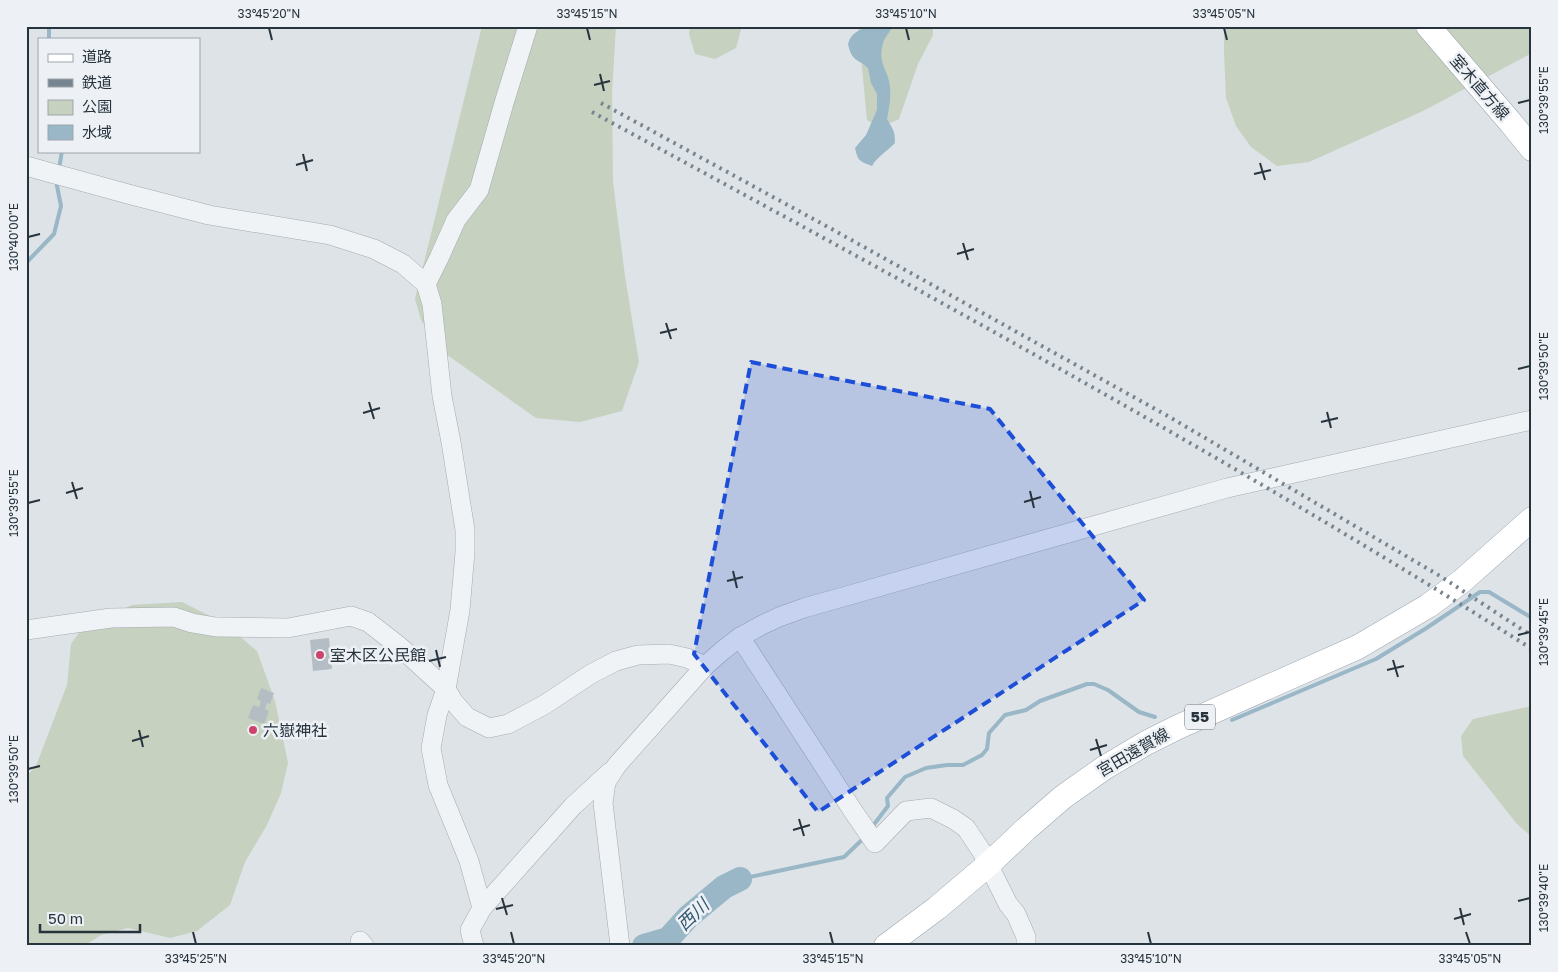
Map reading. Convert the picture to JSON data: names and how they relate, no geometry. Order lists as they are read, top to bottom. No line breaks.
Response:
{"streets":{"main road":["室木直方線","55","宮田遠賀線"]},"water":["西川"],"places":["室木区公民館","六嶽神社"],"legend":["道路","鉄道","公園","水域"],"scale_bar":"50 m","coordinates":["33°45'20\"N","33°45'15\"N","33°45'10\"N","33°45'05\"N","130°39'55\"E","130°40'00\"E","130°39'50\"E","130°39'45\"E","130°39'40\"E","33°45'25\"N"]}
